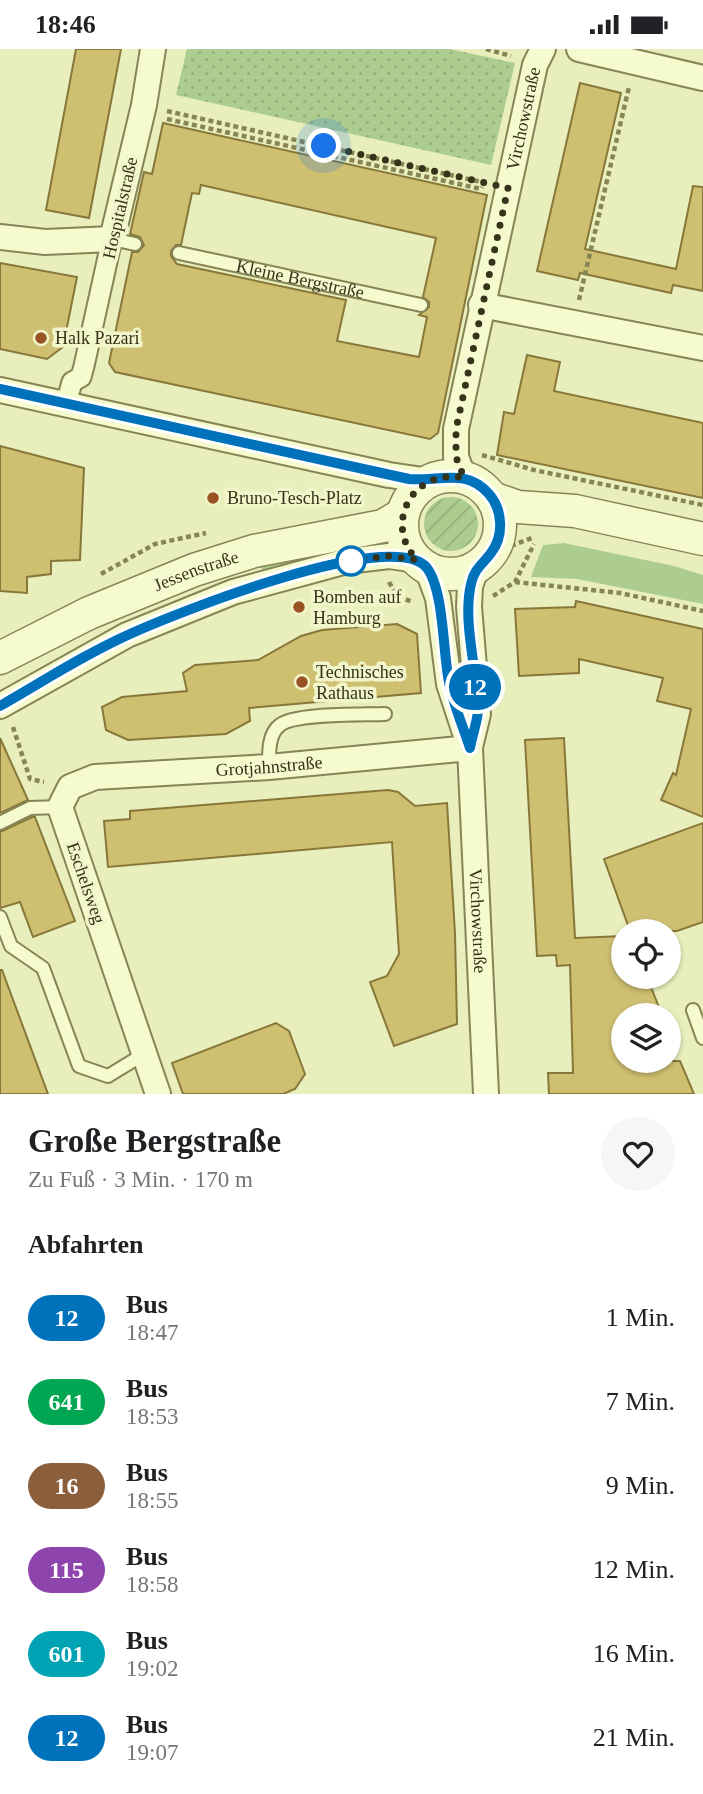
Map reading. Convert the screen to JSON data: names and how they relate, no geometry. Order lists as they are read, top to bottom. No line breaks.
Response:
{"streets":{"street":["Virchowstraße","Hospitalstraße","Jessenstraße","Grotjahnstraße","Eschelsweg"],"lane":["Kleine Bergstraße"]},"crossings":[["Virchowstraße","Jessenstraße"],["Virchowstraße","Grotjahnstraße"],["Grotjahnstraße","Eschelsweg"]],"places":["Halk Pazari","Bruno-Tesch-Platz","Bomben auf Hamburg","Technisches Rathaus"],"lines":["bus line 12"],"page":{"status":"18:46","on_map":"12","heading":[["Große Bergstraße","Zu Fuß · 3 Min. · 170 m"],"Abfahrten"],"list":[{"mark":"12","name":"Bus","note":"18:47","value":"1 Min."},{"mark":"641","name":"Bus","note":"18:53","value":"7 Min."},{"mark":"16","name":"Bus","note":"18:55","value":"9 Min."},{"mark":"115","name":"Bus","note":"18:58","value":"12 Min."},{"mark":"601","name":"Bus","note":"19:02","value":"16 Min."},{"mark":"12","name":"Bus","note":"19:07","value":"21 Min."}]}}
